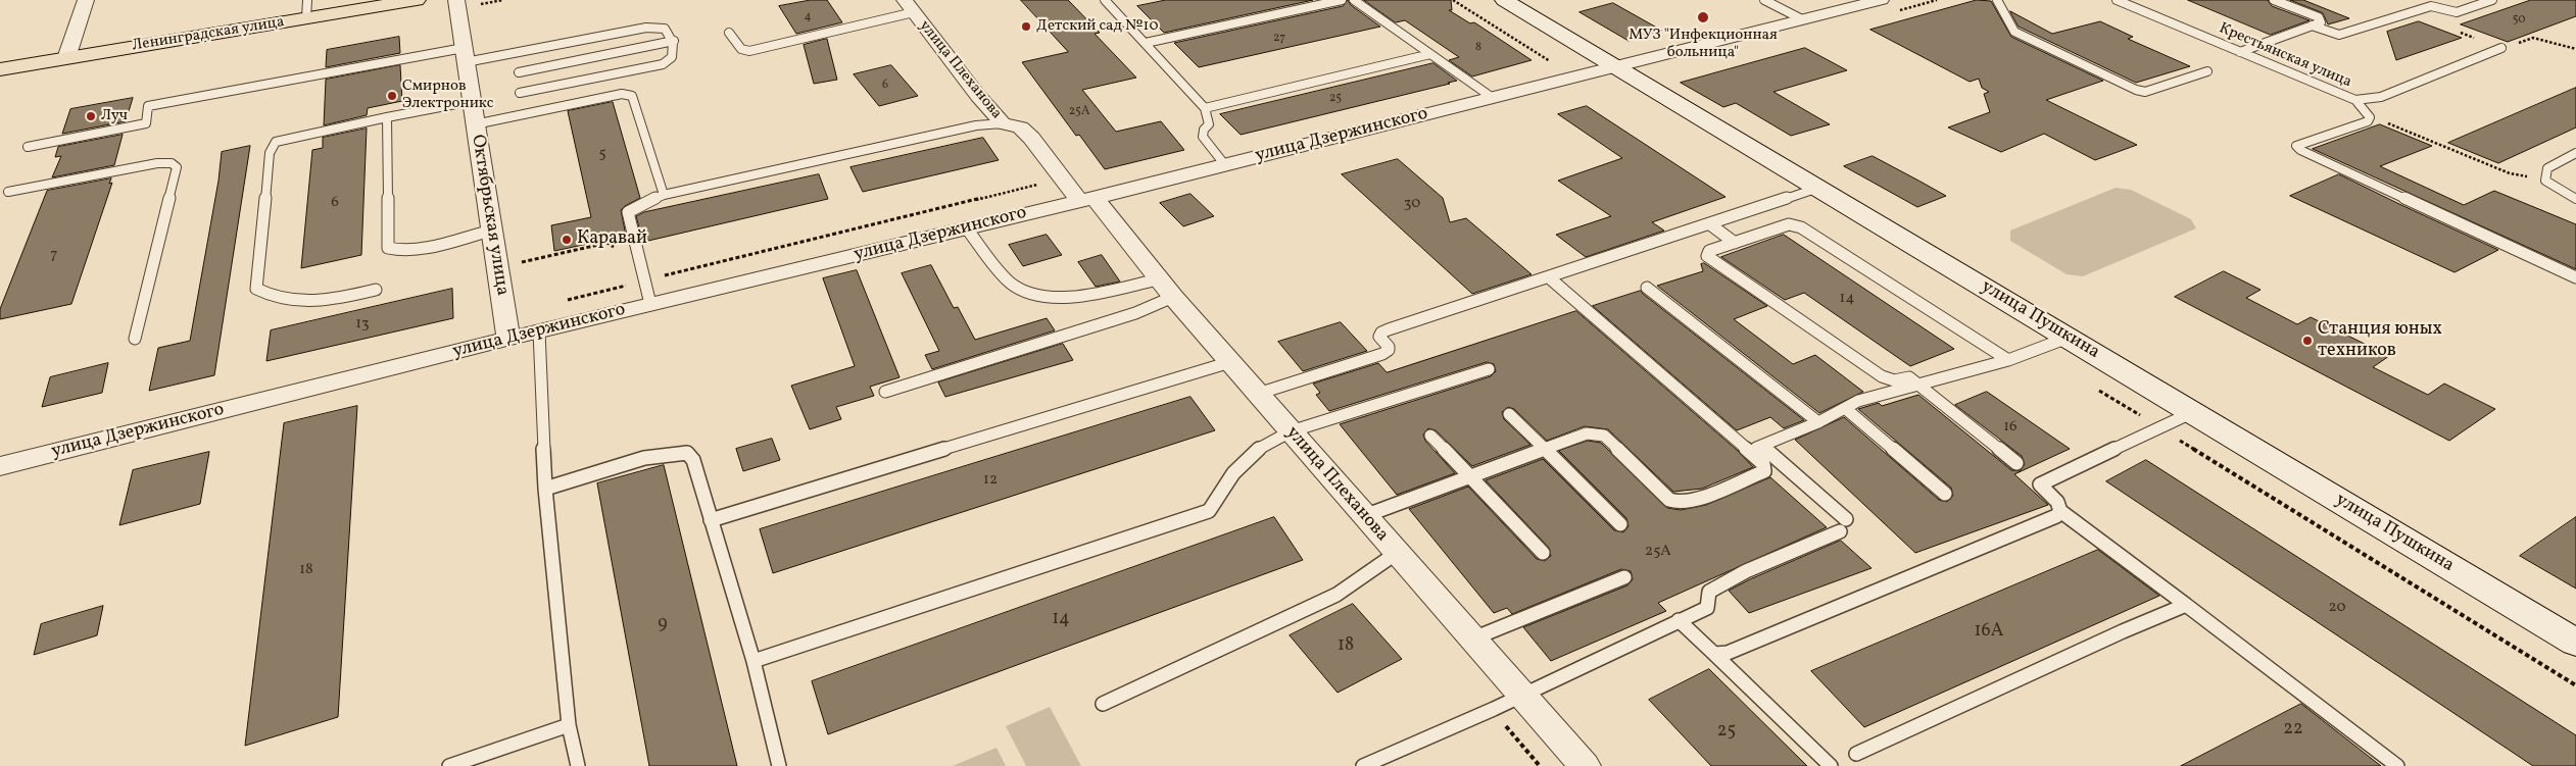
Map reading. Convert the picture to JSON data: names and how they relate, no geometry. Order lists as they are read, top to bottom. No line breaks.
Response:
{"streets":{"highway":["Ленинградская улица"],"main road":["улица Пушкина"],"street":["улица Плеханова","улица Дзержинского","Октябрьская улица"],"lane":["Крестьянская улица"]},"crossings":[["улица Плеханова","улица Дзержинского"],["улица Дзержинского","Октябрьская улица"],["улица Дзержинского","улица Пушкина"]],"places":["МУЗ \"Инфекционная больница\"","Детский сад №10","Смирнов Электроникс","Луч","Каравай","Станция юных техников"],"house_numbers":["4","50","27","8","6","25","25А","5","6","30","7","14","13","16","12","25А","18","20","14","9","16А","18","22","25"]}
